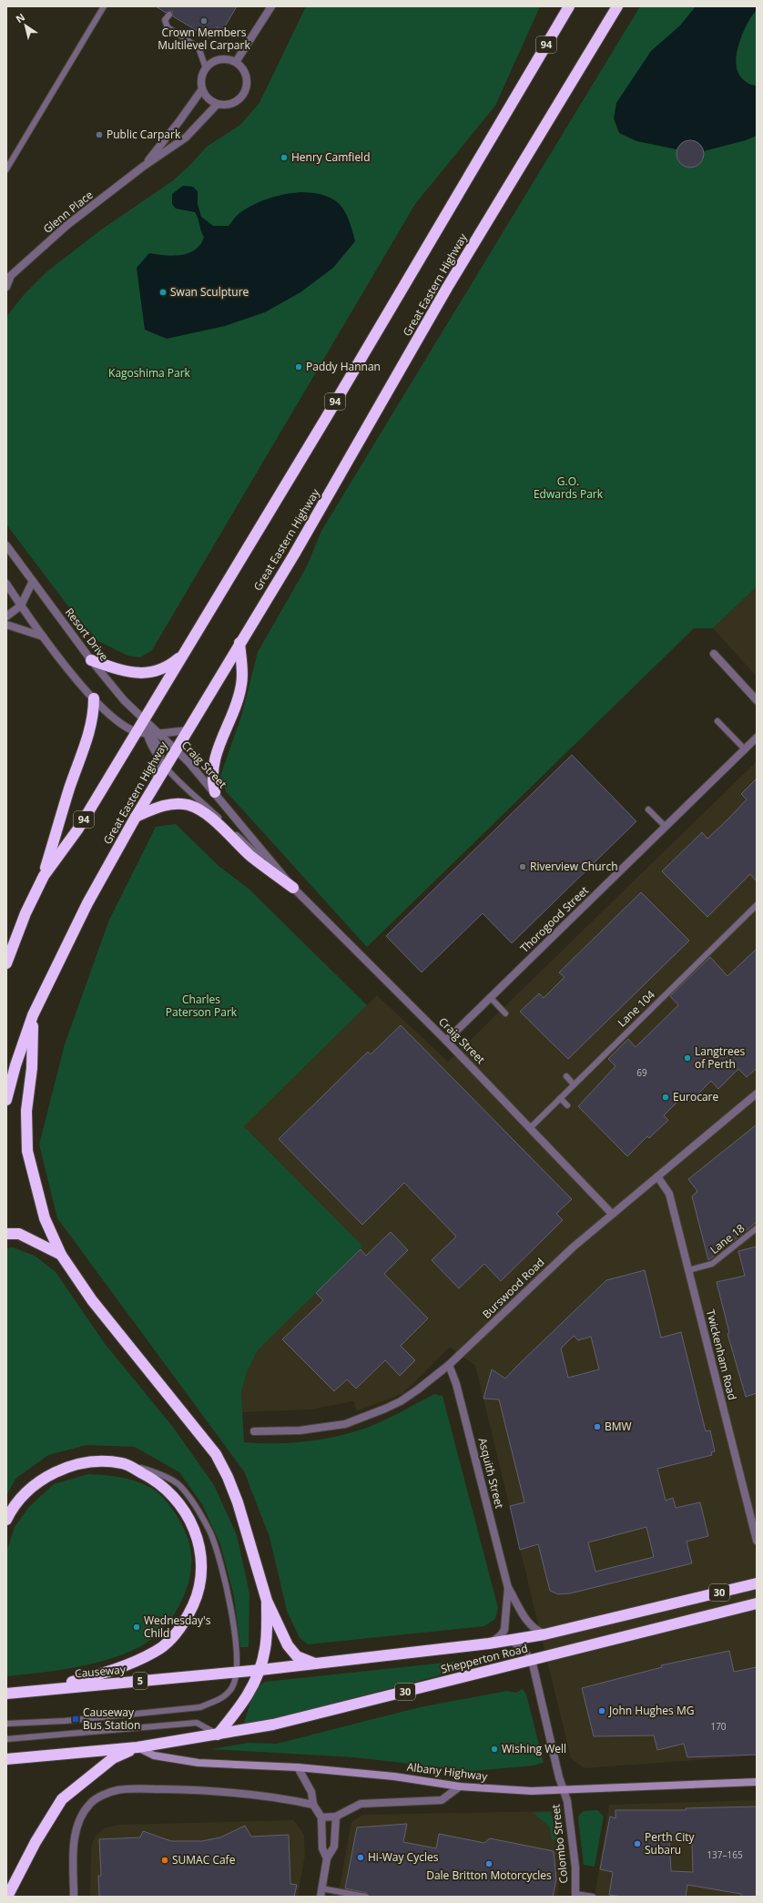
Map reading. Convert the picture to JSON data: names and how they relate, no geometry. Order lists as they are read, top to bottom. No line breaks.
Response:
{"streets":{"highway":["94","Great Eastern Highway","30","Shepperton Road","Causeway","5"],"main road":["Albany Highway"],"street":["Glenn Place","Resort Drive","Craig Street","Thorogood Street","Burswood Road","Twickenham Road","Asquith Street","Colombo Street"],"lane":["Lane 104","Lane 18"]},"crossings":[["94","Resort Drive"],["94","Craig Street"],["Great Eastern Highway","Craig Street"],["Resort Drive","Craig Street"],["Craig Street","Thorogood Street"],["Craig Street","Lane 104"],["Craig Street","Burswood Road"],["Lane 18","Twickenham Road"],["Burswood Road","Twickenham Road"],["Burswood Road","Asquith Street"],["Asquith Street","Shepperton Road"],["Shepperton Road","Causeway"],["Albany Highway","Colombo Street"]],"parks":["Kagoshima Park","G.O. Edwards Park","Charles Paterson Park"],"places":{"other":["Crown Members Multilevel Carpark","Public Carpark","Henry Camfield","Swan Sculpture","Paddy Hannan","Riverview Church","Langtrees of Perth","Eurocare","BMW","Wednesday's Child","John Hughes MG","Wishing Well","Perth City Subaru","Hi-Way Cycles","SUMAC Cafe","Dale Britton Motorcycles"],"transit":["Causeway Bus Station"]},"house_numbers":["69","170","137–165"],"north":"top left"}
